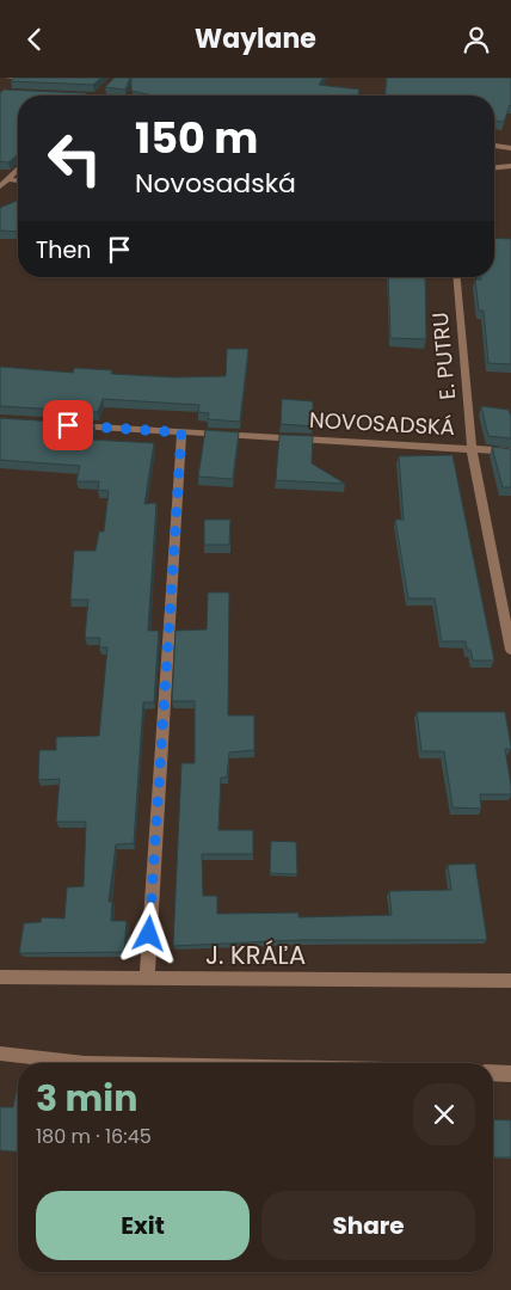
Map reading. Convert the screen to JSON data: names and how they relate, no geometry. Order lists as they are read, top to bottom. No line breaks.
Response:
{"streets":{"street":["E. PUTRU","NOVOSADSKÁ","J. KRÁĽA"]},"crossings":[["E. PUTRU","NOVOSADSKÁ"]],"page":{"header":"Waylane","turn":["150 m","Novosadská"],"then":"Then","heading":["3 min","180 m · 16:45"],"buttons":["Exit","Share"]}}
